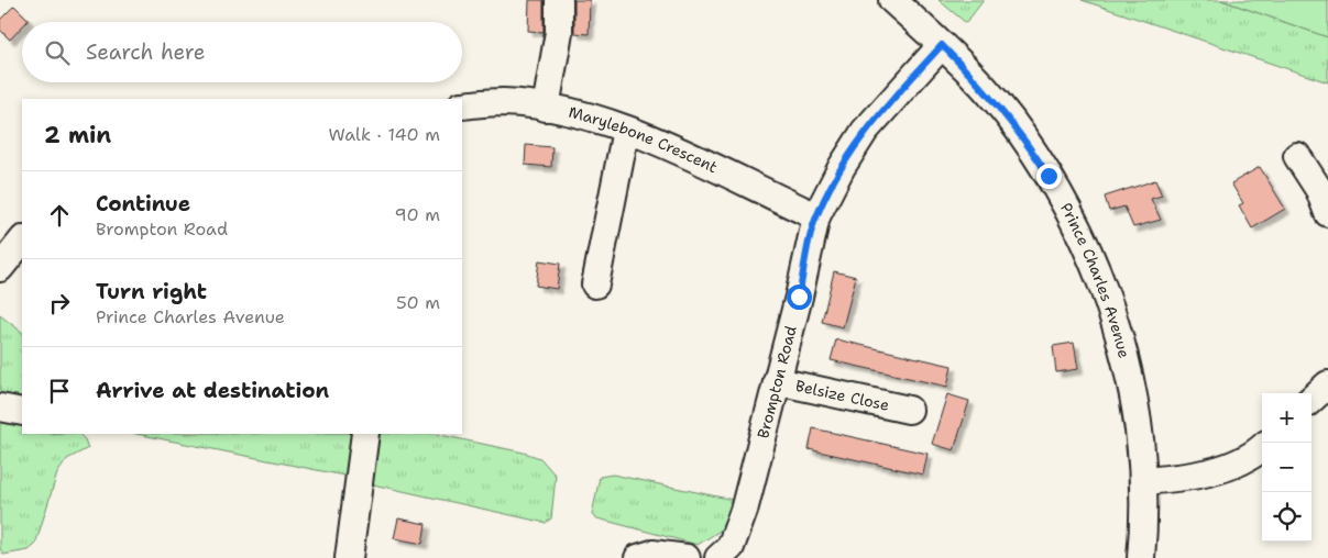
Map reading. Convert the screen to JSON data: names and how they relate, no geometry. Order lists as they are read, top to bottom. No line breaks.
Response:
{"streets":{"street":["Marylebone Crescent","Prince Charles Avenue","Brompton Road","Belsize Close"]},"crossings":[["Marylebone Crescent","Brompton Road"],["Prince Charles Avenue","Brompton Road"],["Brompton Road","Belsize Close"]],"page":{"search":"Search here","heading":["2 min","Walk · 140 m"],"list":[["Continue","Brompton Road","90 m"],["Turn right","Prince Charles Avenue","50 m"],"Arrive at destination"],"map_buttons":["+","−"]}}
